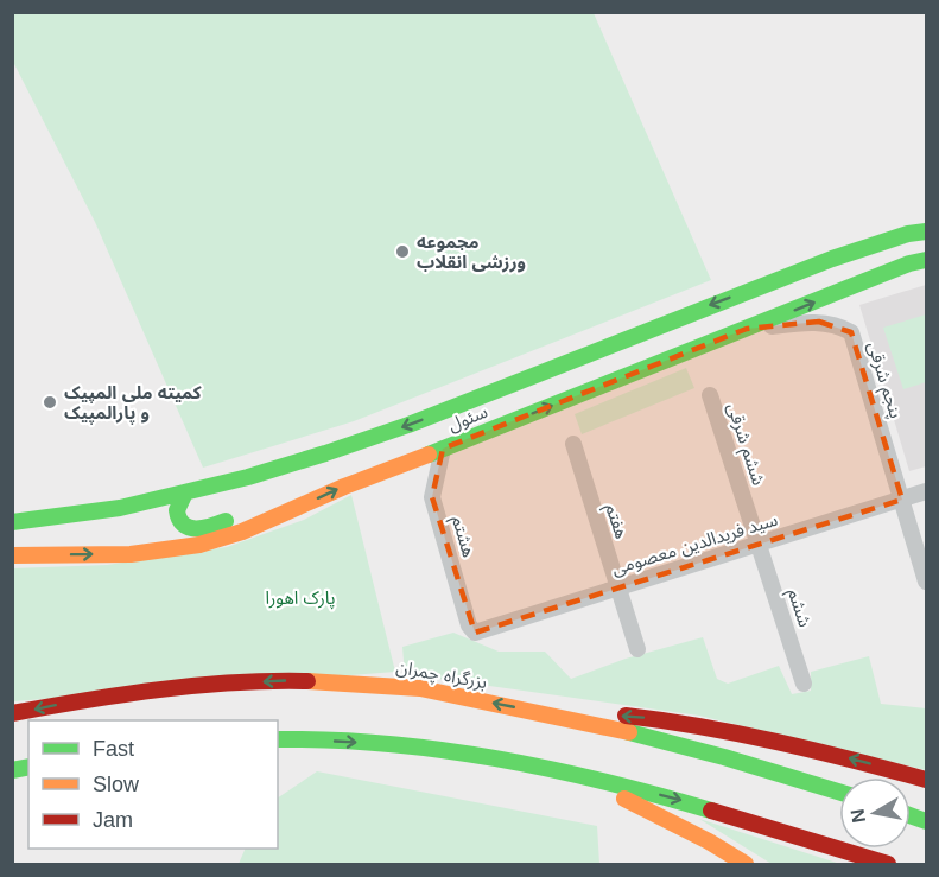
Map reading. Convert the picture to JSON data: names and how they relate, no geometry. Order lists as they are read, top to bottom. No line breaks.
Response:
{"streets":{"main road":["سئول","بزرگراه چمران"],"street":["پنجم شرقی","ششم شرقی","هفتم","هشتم","سید فریدالدین معصومی","ششم"]},"crossings":[["پنجم شرقی","سئول"],["پنجم شرقی","سید فریدالدین معصومی"],["سئول","هشتم"],["ششم شرقی","سید فریدالدین معصومی"],["ششم شرقی","ششم"],["هفتم","سید فریدالدین معصومی"],["هشتم","سید فریدالدین معصومی"],["سید فریدالدین معصومی","ششم"]],"parks":["پارک اهورا"],"places":["مجموعه ورزشی انقلاب","کمیته ملی المپیک و پارالمپیک"],"legend":["Fast","Slow","Jam"],"north":"left"}
